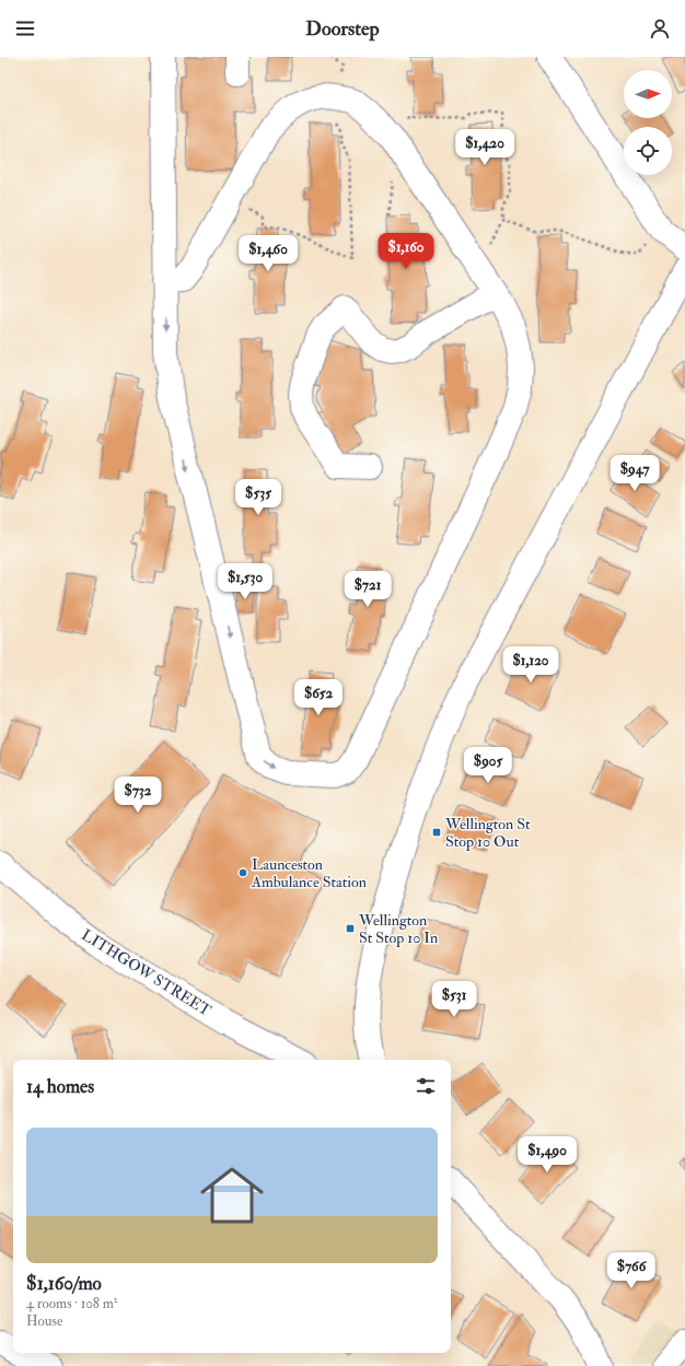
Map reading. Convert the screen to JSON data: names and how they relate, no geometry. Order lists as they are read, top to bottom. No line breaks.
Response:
{"streets":{"main road":["LITHGOW STREET"]},"places":{"transit":["Wellington St Stop 10 Out","Wellington St Stop 10 In"],"other":["Launceston Ambulance Station"]},"north":"right","page":{"header":"Doorstep","price":["$1,420","$1,160","$1,460","$947","$535","$1,530","$721","$1,120","$652","$905","$732","$531","$1,490","$766"],"heading":"14 homes","list":[{"name":"$1,160/mo","note":"4 rooms · 108 m² · House"}]}}
